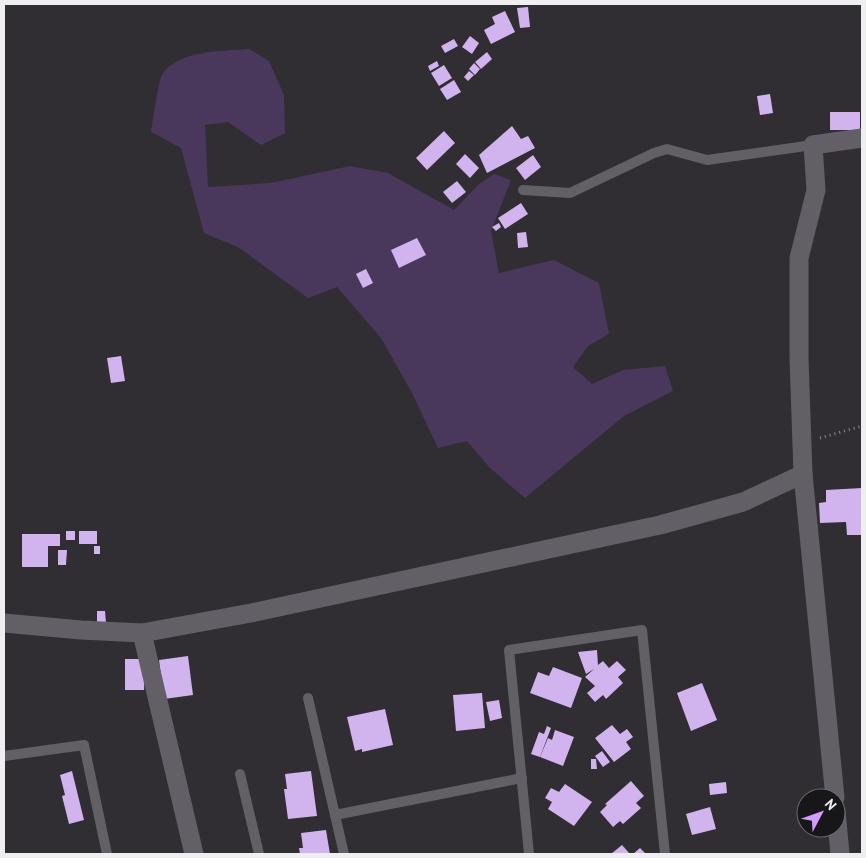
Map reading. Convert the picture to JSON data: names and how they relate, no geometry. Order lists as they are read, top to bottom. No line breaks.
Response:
{"north":"top right"}
